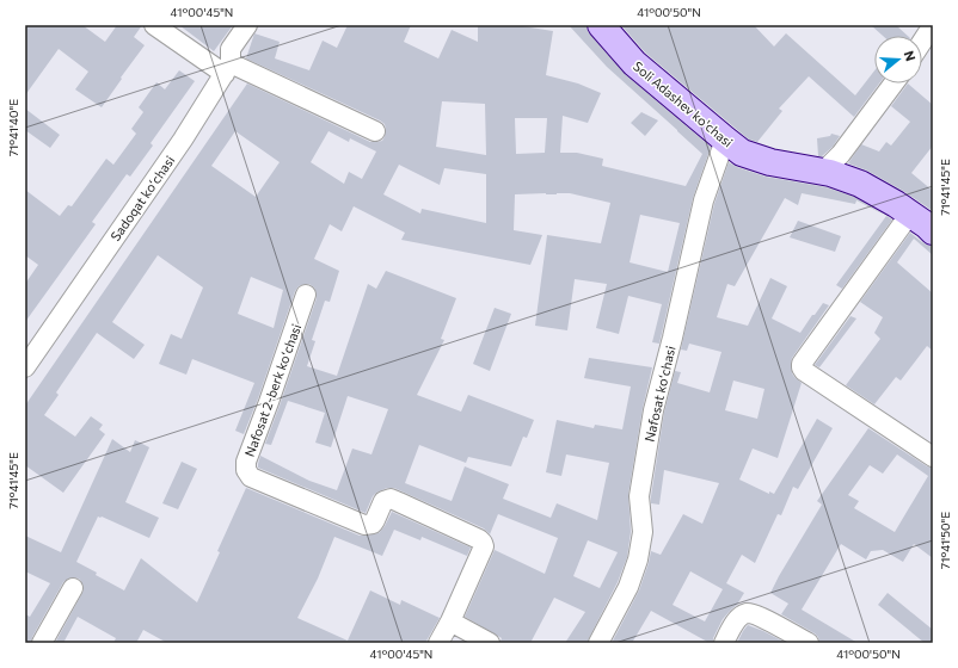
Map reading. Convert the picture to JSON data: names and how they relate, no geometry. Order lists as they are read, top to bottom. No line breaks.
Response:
{"streets":{"street":["Soli Adashev ko'chasi","Sadoqat koʻchasi","Nafosat 2-berk koʻchasi","Nafosat koʻchasi"]},"crossings":[["Soli Adashev ko'chasi","Nafosat koʻchasi"]],"north":"right","coordinates":["41°00'45\"N","41°00'50\"N","71°41'40\"E","71°41'45\"E","71°41'50\"E"]}
